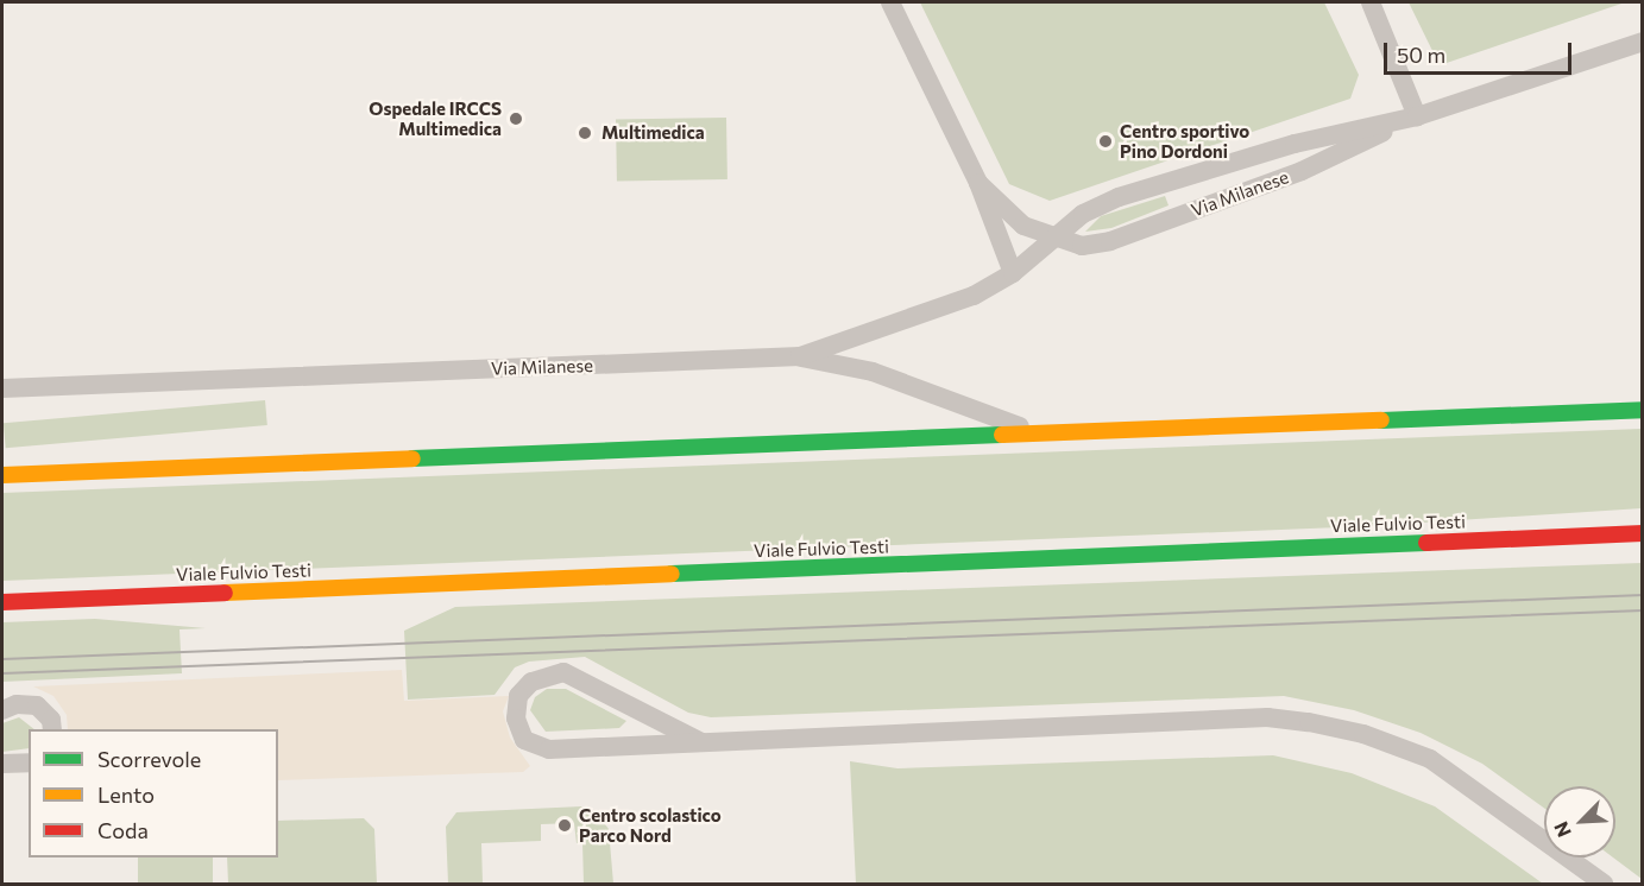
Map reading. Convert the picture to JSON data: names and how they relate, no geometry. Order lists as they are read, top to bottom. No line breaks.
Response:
{"streets":{"main road":["Viale Fulvio Testi"],"street":["Via Milanese"]},"places":["Ospedale IRCCS Multimedica","Multimedica","Centro sportivo Pino Dordoni","Centro scolastico Parco Nord"],"legend":["Scorrevole","Lento","Coda"],"scale_bar":"50 m","north":"bottom left"}
